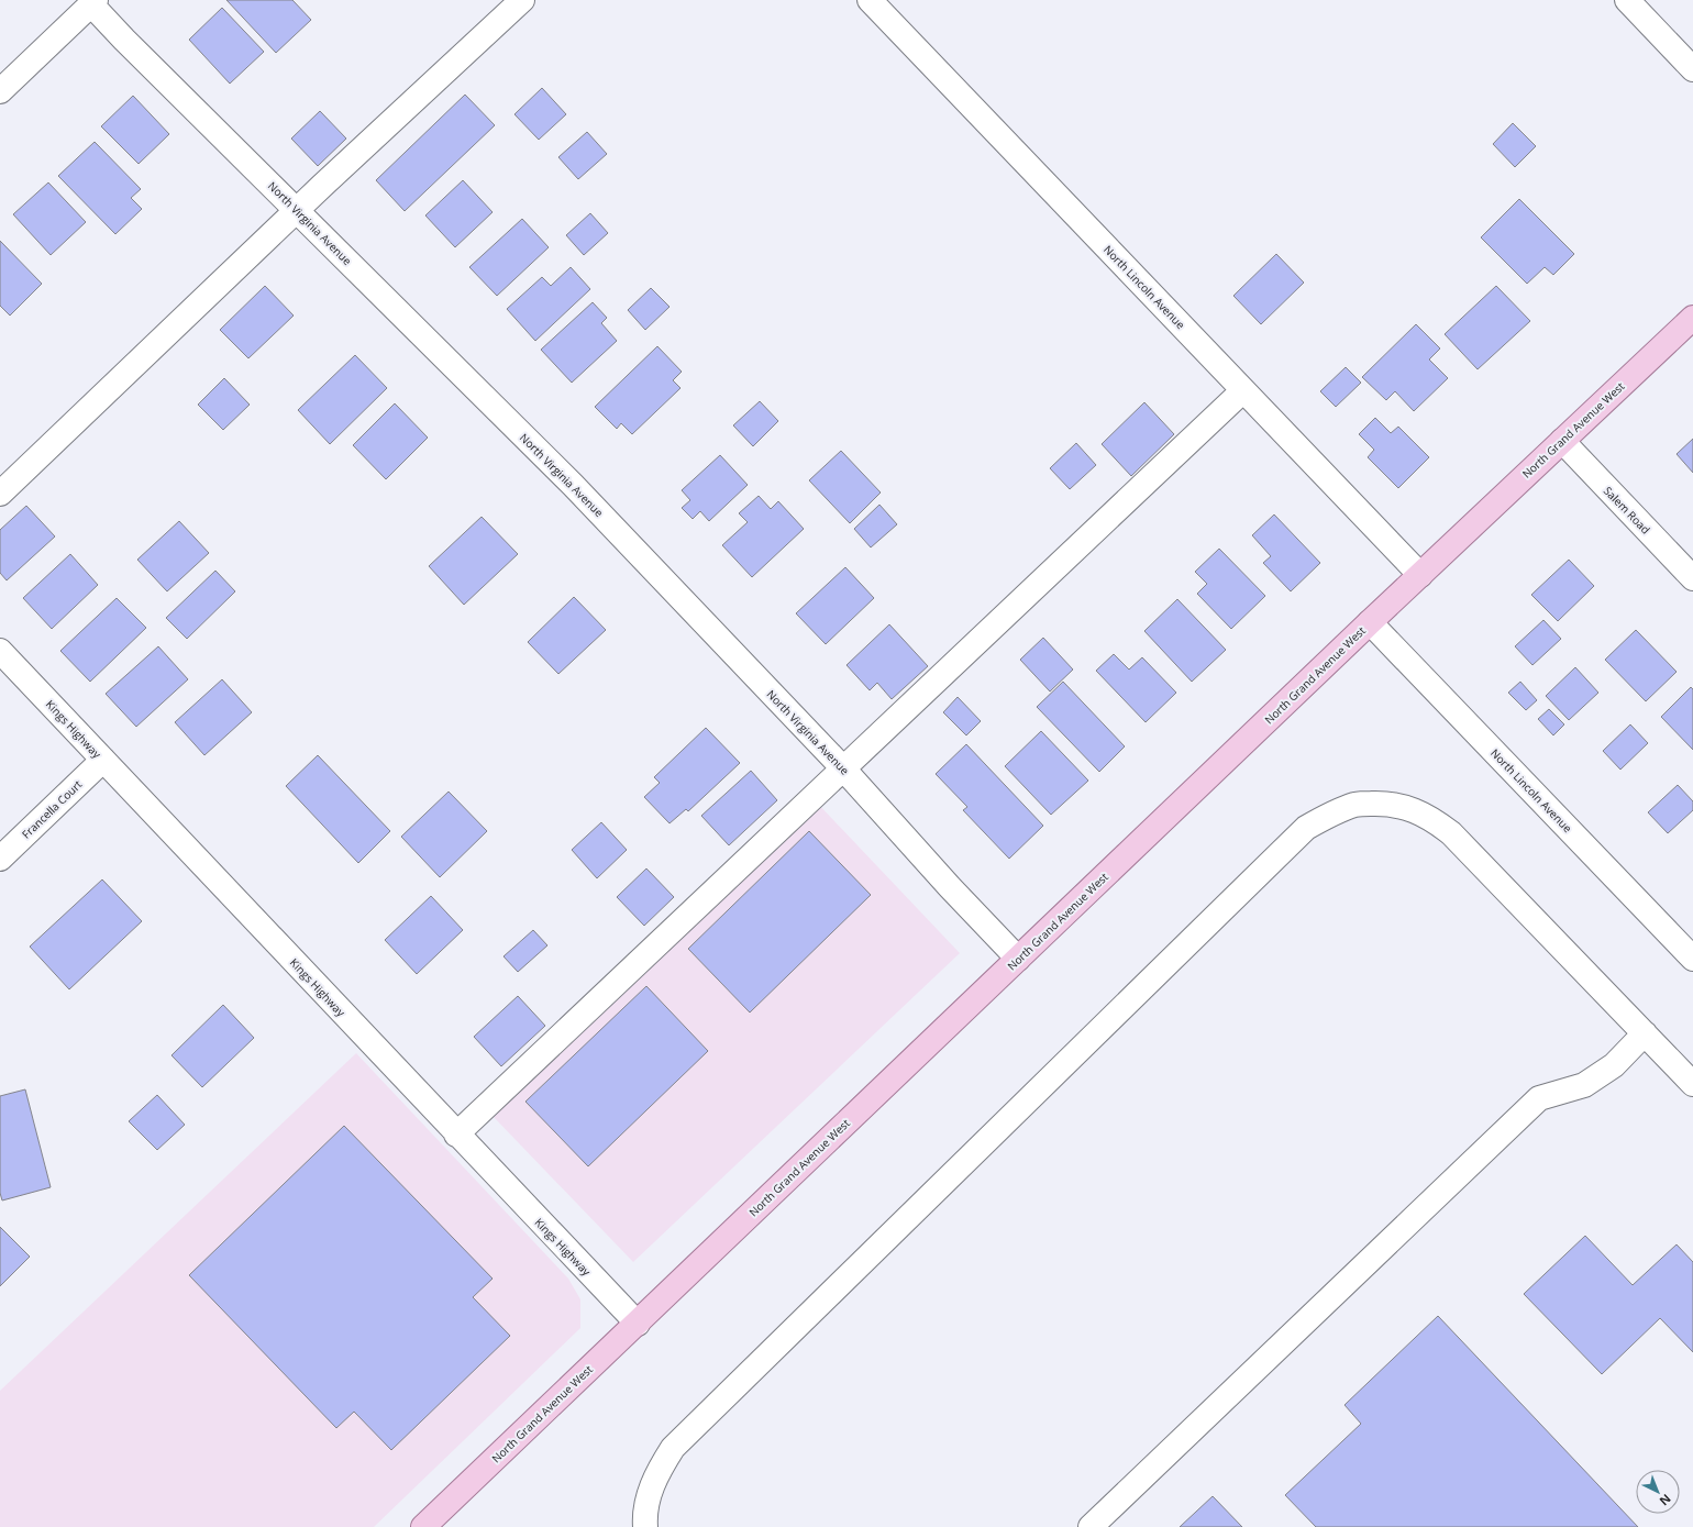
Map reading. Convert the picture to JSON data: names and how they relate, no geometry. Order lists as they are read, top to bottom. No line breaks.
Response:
{"streets":{"main road":["North Grand Avenue West"],"street":["North Virginia Avenue","North Lincoln Avenue","Salem Road","Kings Highway","Francella Court"]},"crossings":[["North Virginia Avenue","North Grand Avenue West"],["North Lincoln Avenue","North Grand Avenue West"],["North Grand Avenue West","Salem Road"],["North Grand Avenue West","Kings Highway"],["Kings Highway","Francella Court"]],"north":"bottom right"}
